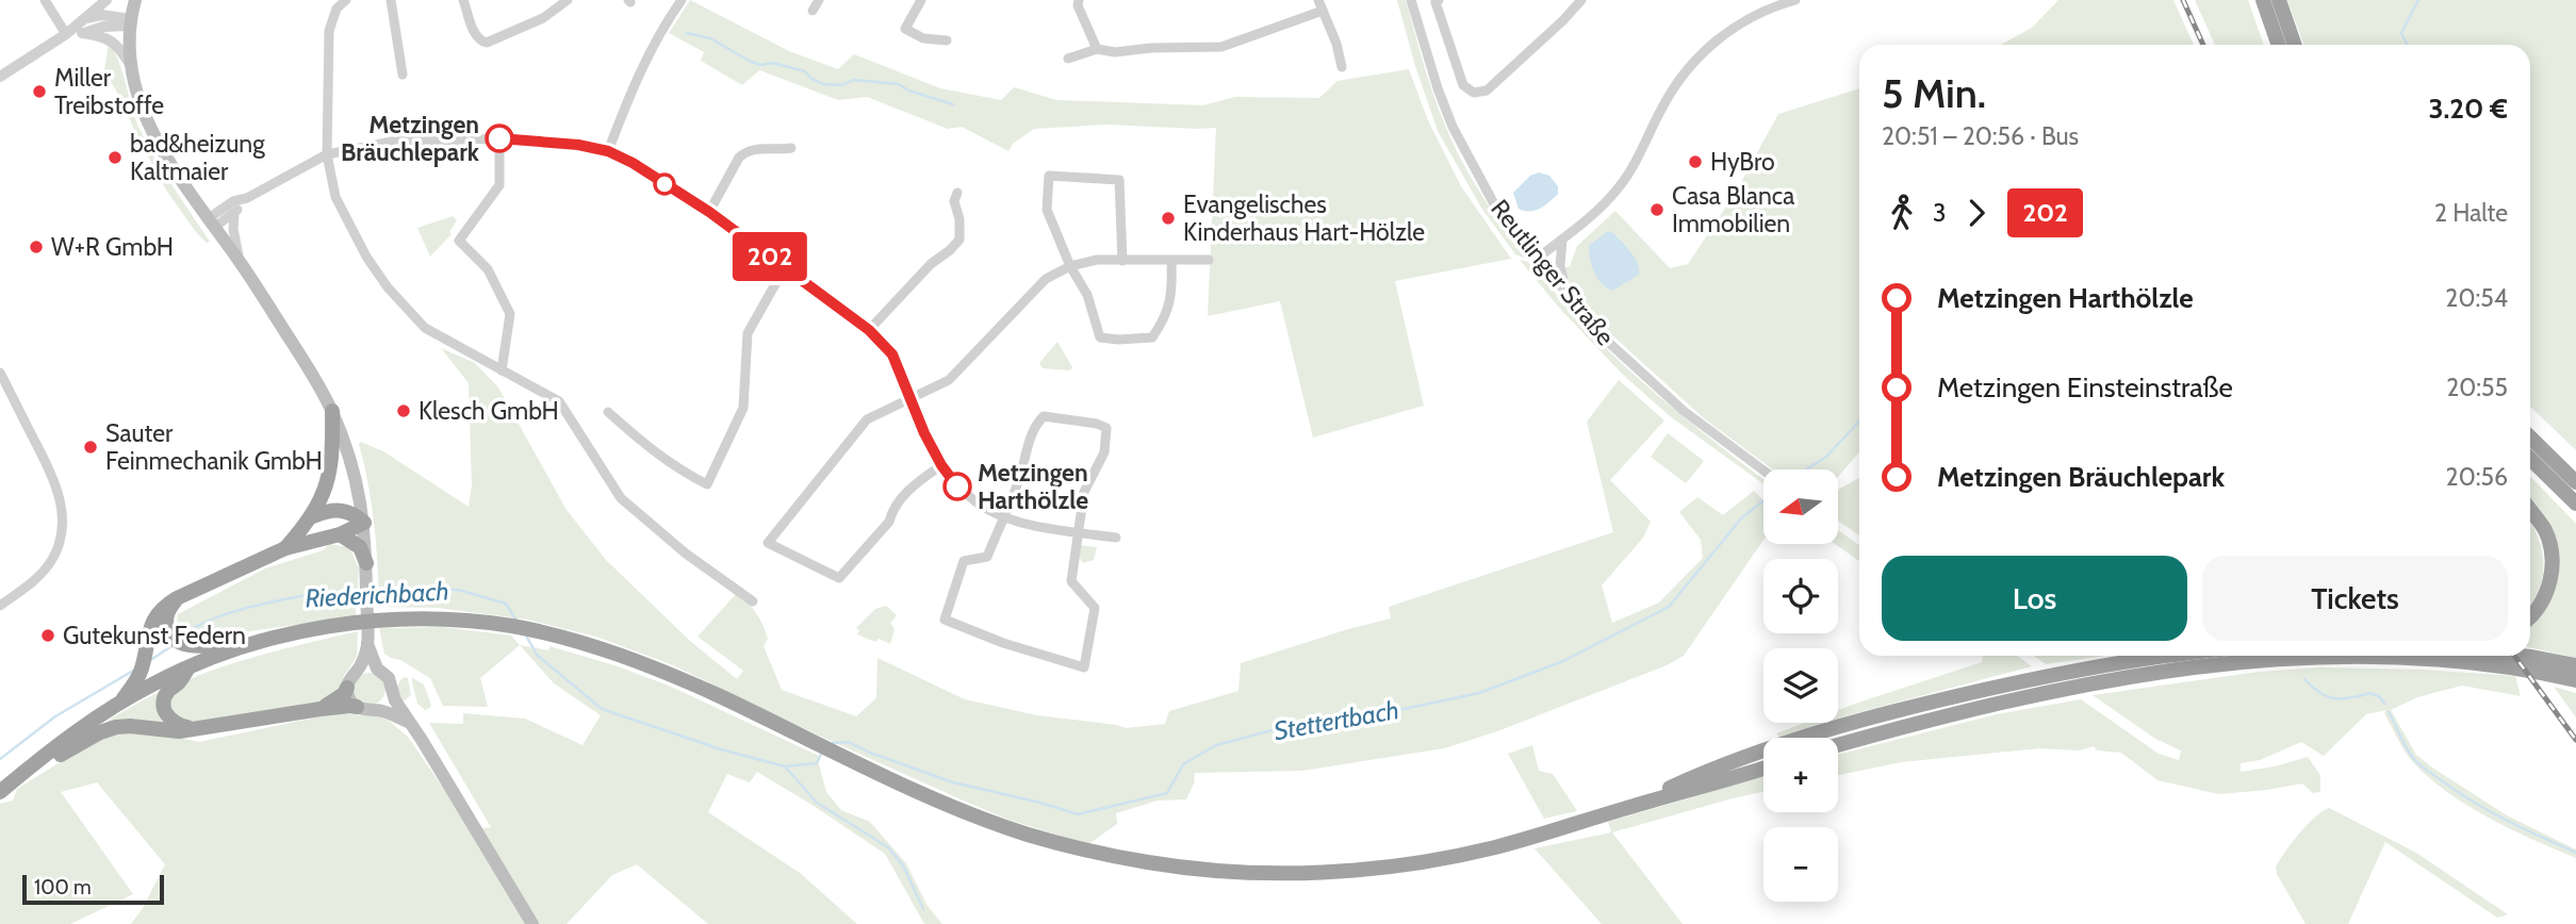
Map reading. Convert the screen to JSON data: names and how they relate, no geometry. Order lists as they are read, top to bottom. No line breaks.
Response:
{"streets":{"street":["Reutlinger Straße"]},"water":["Riederichbach","Stettertbach"],"places":["Miller Treibstoffe","Metzingen Bräuchlepark","bad&heizung Kaltmaier","HyBro","Casa Blanca Immobilien","Evangelisches Kinderhaus Hart-Hölzle","W+R GmbH","Klesch GmbH","Sauter Feinmechanik GmbH","Metzingen Harthölzle","Gutekunst Federn"],"lines":["bus line 202"],"scale_bar":"100 m","north":"left","page":{"on_map":"202","heading":["5 Min.","20:51 – 20:56 · Bus","3.20 €"],"legs":["3","202","2 Halte"],"list":[{"name":"Metzingen Harthölzle","value":"20:54"},{"name":"Metzingen Einsteinstraße","value":"20:55"},{"name":"Metzingen Bräuchlepark","value":"20:56"}],"map_buttons":["+","−"],"buttons":["Los","Tickets"],"scale":"100 m"}}
